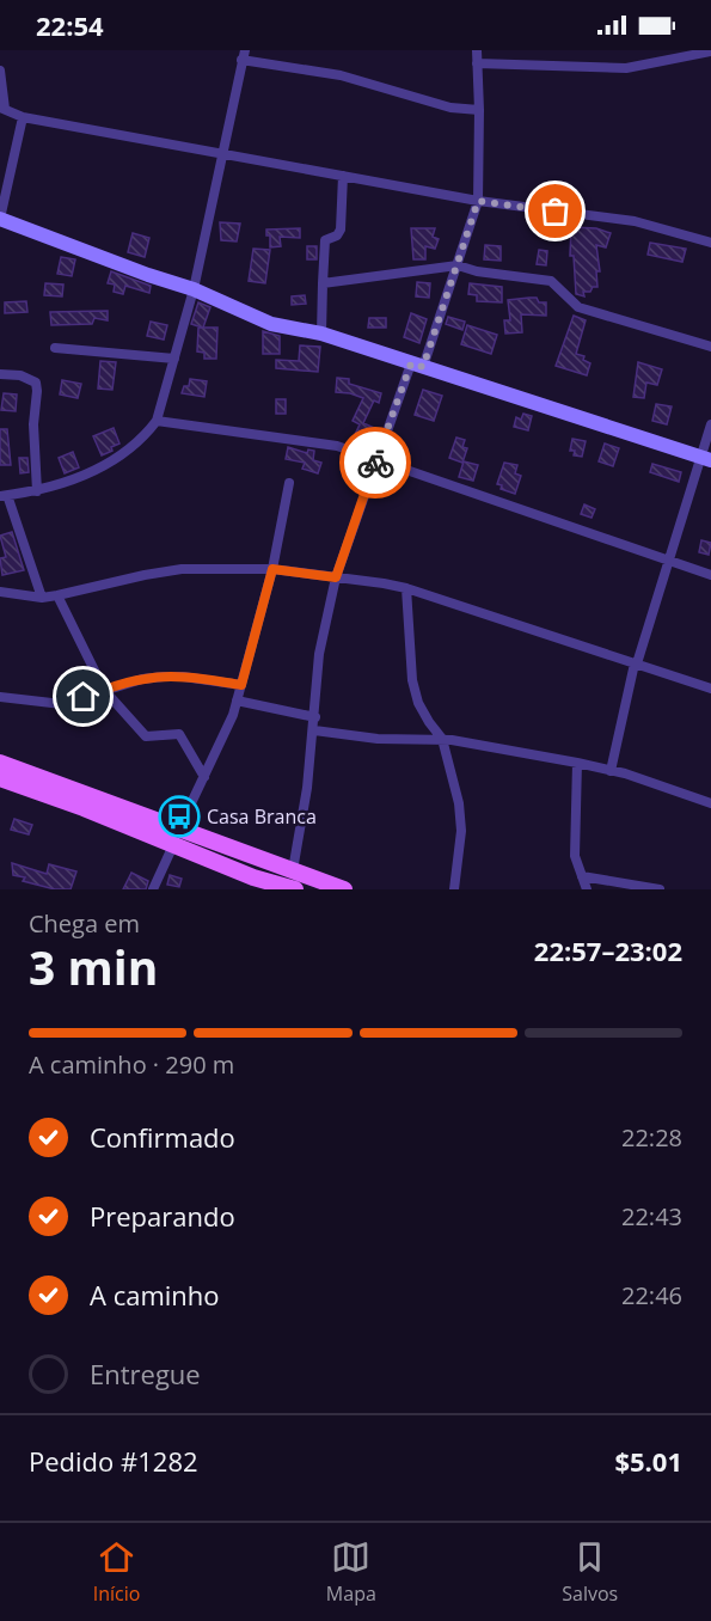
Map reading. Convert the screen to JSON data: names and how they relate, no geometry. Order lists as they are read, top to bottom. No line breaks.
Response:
{"places":{"bus stop":["Casa Branca"]},"page":{"status":"22:54","heading":["3 min","Chega em","22:57–23:02"],"panel":["Pedido #1282","$5.01"],"bar":"A caminho · 290 m","list":[["Confirmado","22:28"],["Preparando","22:43"],["A caminho","22:46"],"Entregue"],"tabs":["Início","Mapa","Salvos"]}}
